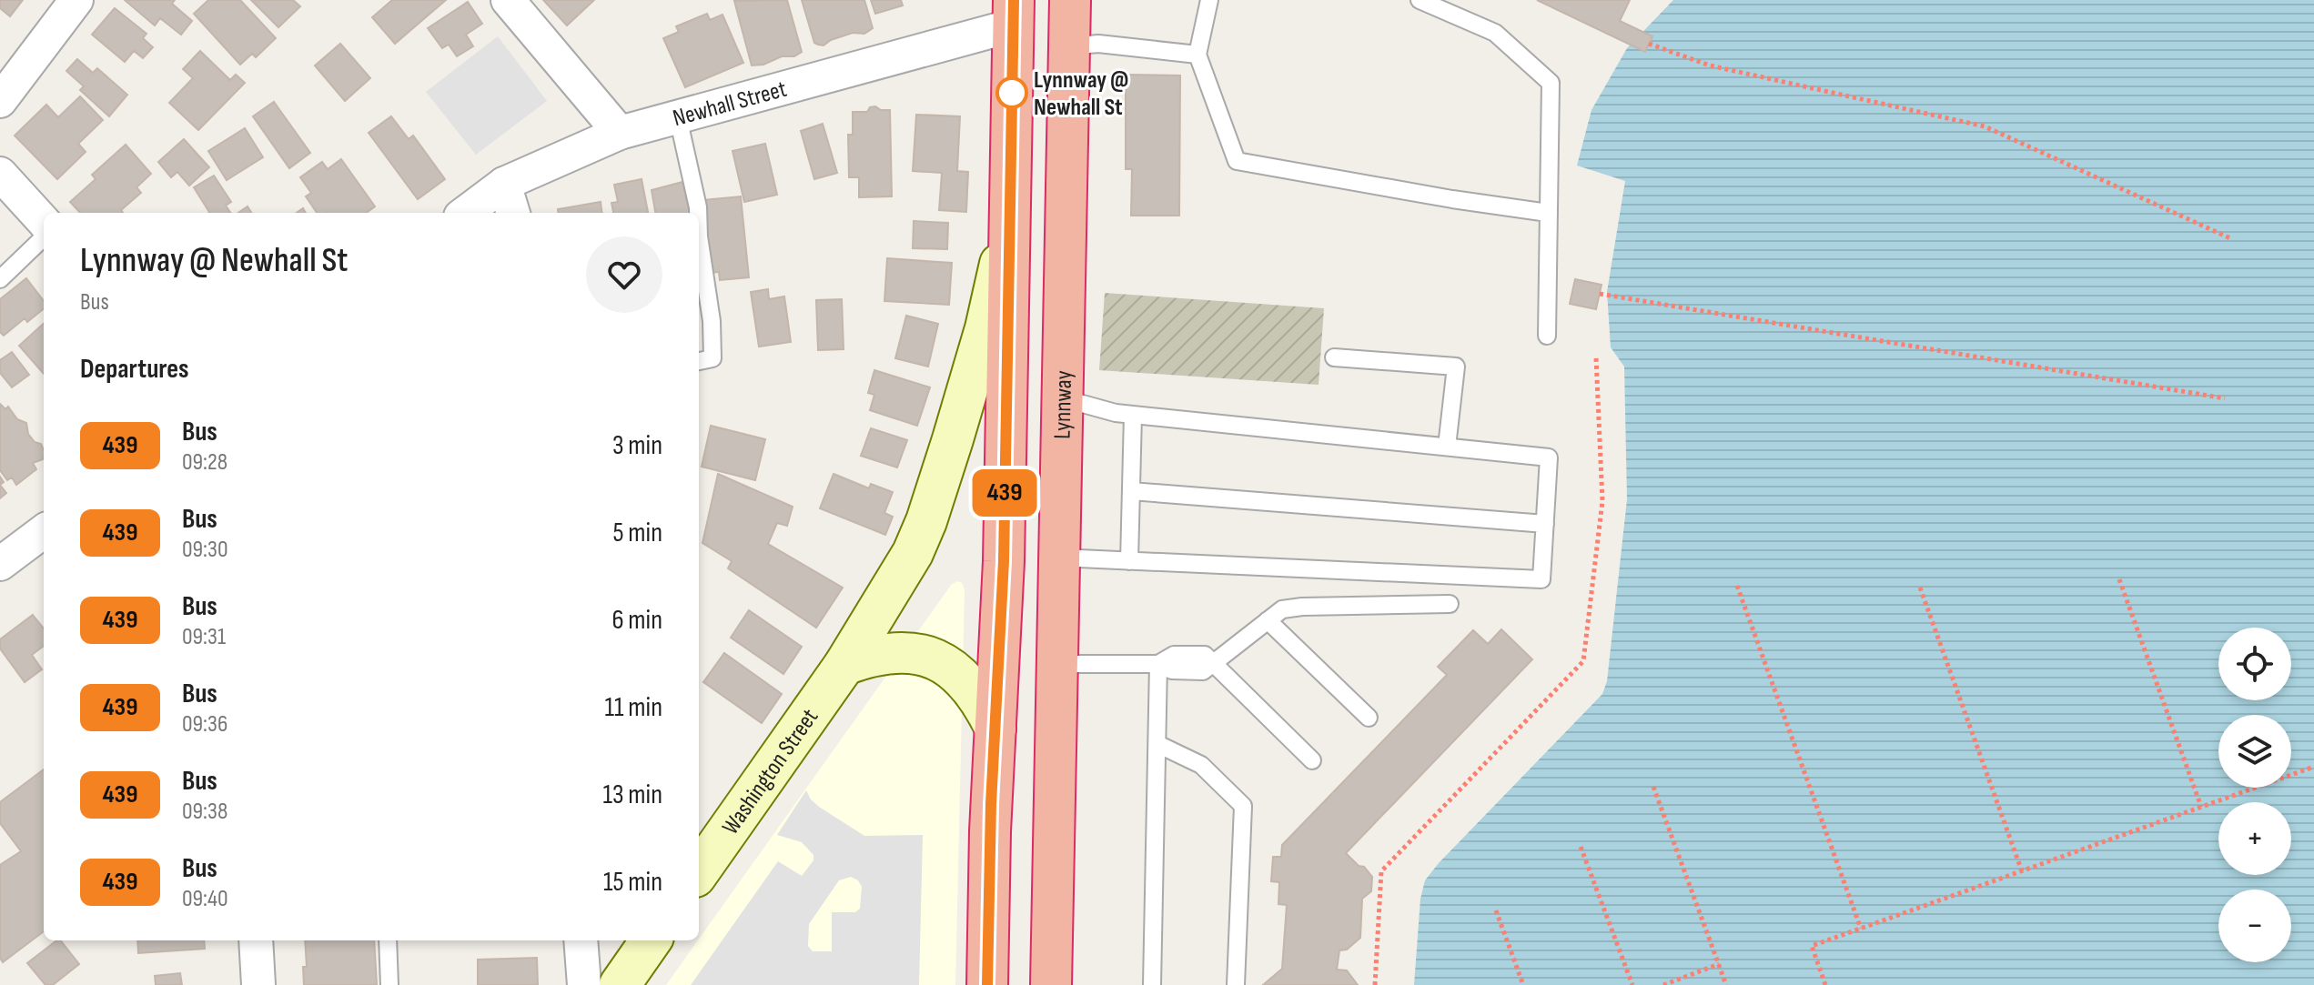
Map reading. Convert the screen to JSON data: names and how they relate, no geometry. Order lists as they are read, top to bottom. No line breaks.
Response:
{"streets":{"highway":["Lynnway"],"main road":["Washington Street"],"street":["Newhall Street"]},"places":["Lynnway @ Newhall St"],"lines":["bus line 439"],"page":{"on_map":"439","heading":[["Lynnway @ Newhall St","Bus"],"Departures"],"list":[{"mark":"439","name":"Bus","note":"09:28","value":"3 min"},{"mark":"439","name":"Bus","note":"09:30","value":"5 min"},{"mark":"439","name":"Bus","note":"09:31","value":"6 min"},{"mark":"439","name":"Bus","note":"09:36","value":"11 min"},{"mark":"439","name":"Bus","note":"09:38","value":"13 min"},{"mark":"439","name":"Bus","note":"09:40","value":"15 min"}],"map_buttons":["+","−"]}}
